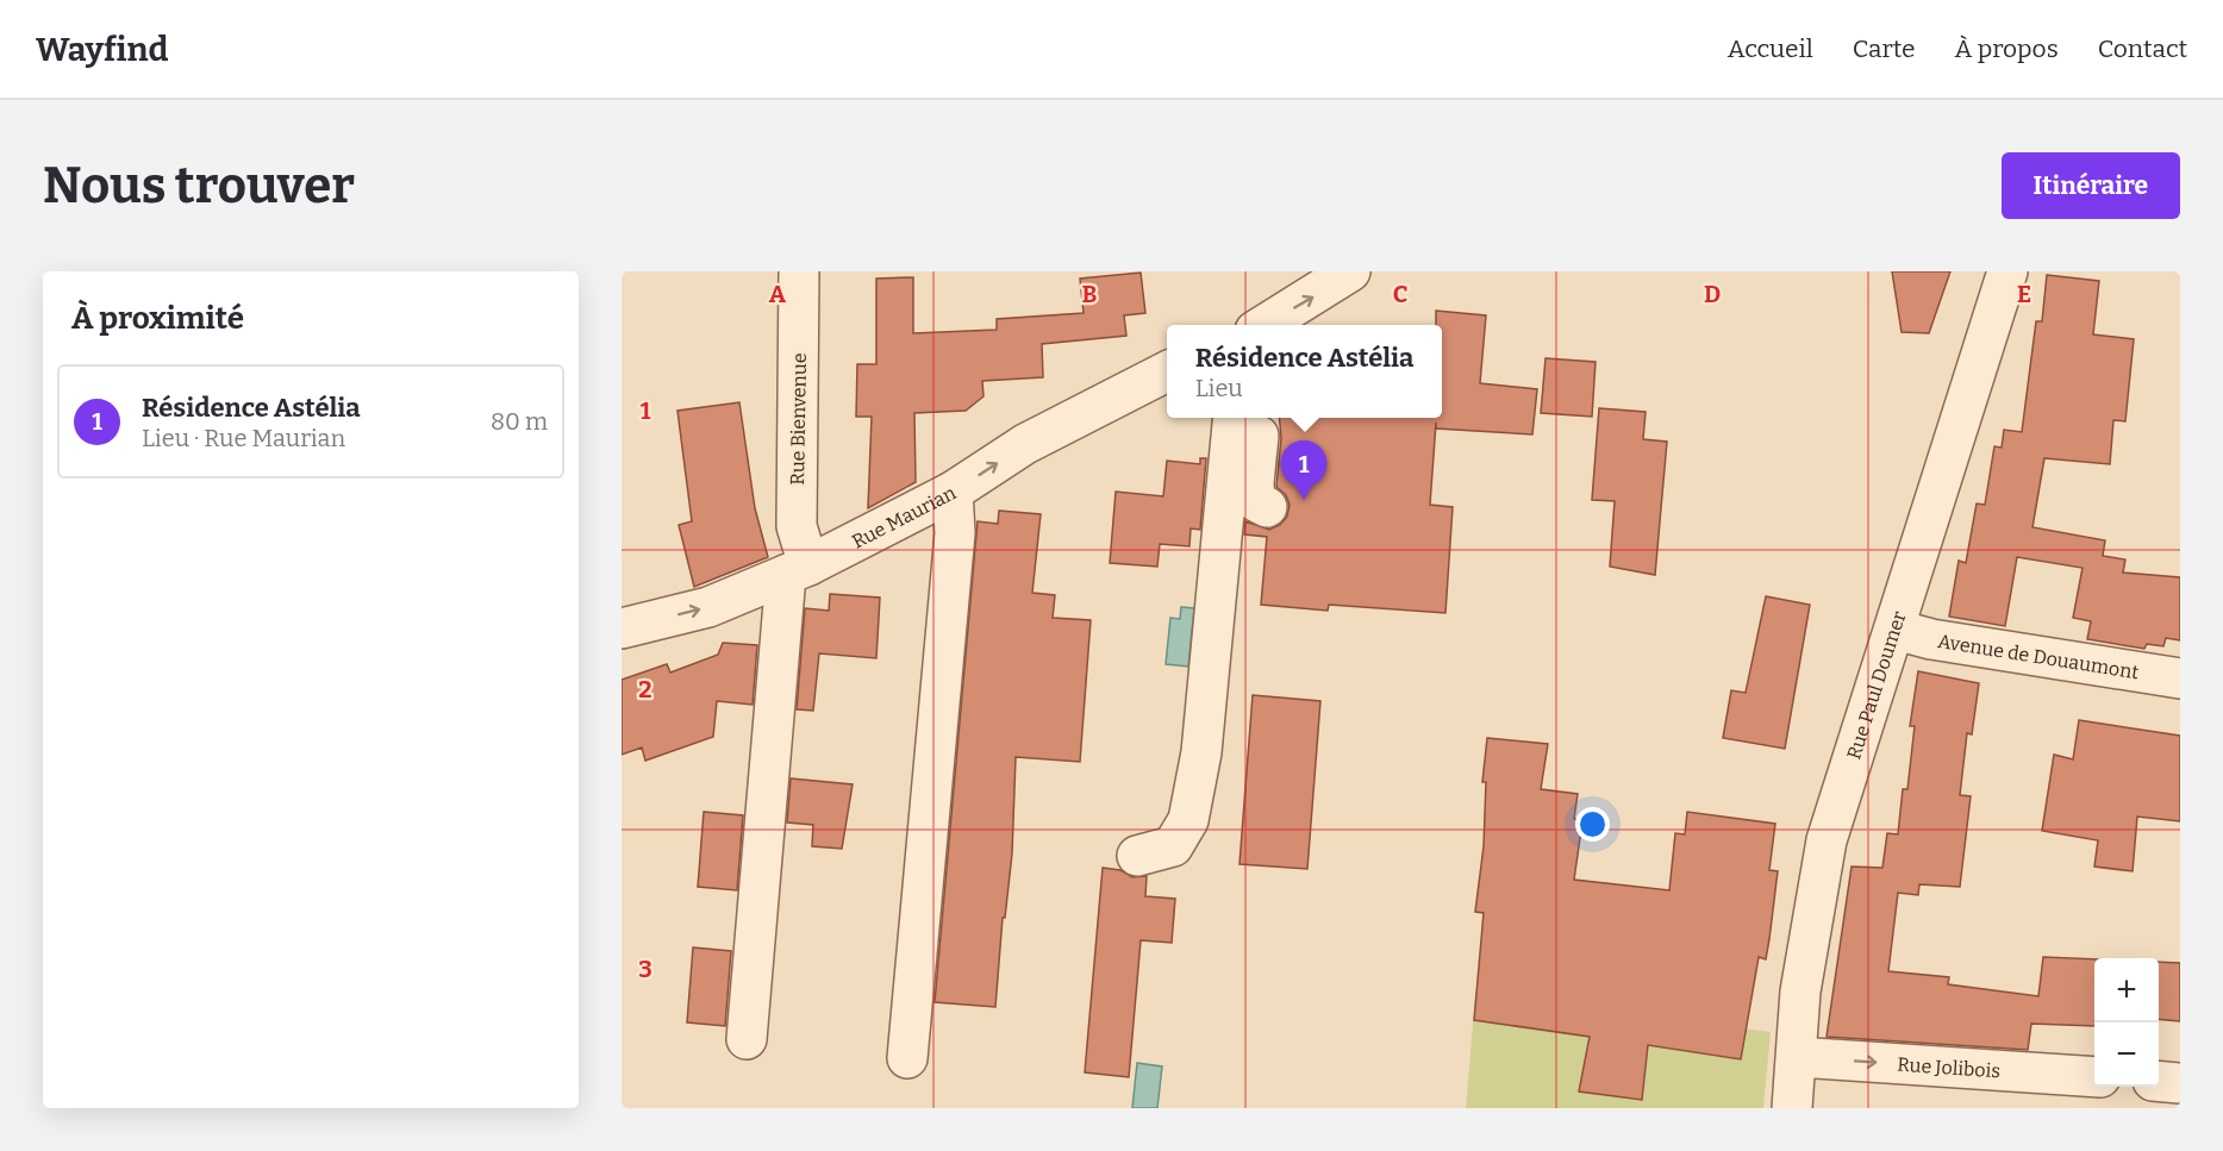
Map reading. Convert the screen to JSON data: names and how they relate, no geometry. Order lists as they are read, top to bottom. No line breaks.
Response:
{"streets":{"street":["Rue Bienvenue","Rue Maurian","Avenue de Douaumont","Rue Paul Doumer","Rue Jolibois"]},"crossings":[["Rue Bienvenue","Rue Maurian"],["Avenue de Douaumont","Rue Paul Doumer"],["Rue Paul Doumer","Rue Jolibois"]],"one_way":["Rue Maurian","Rue Jolibois"],"page":{"header":"Wayfind","nav":["Accueil","Carte","À propos","Contact"],"buttons":"Itinéraire","title":"Nous trouver","heading":"À proximité","popup":["Résidence Astélia","Lieu"],"list":[{"mark":"1","name":"Résidence Astélia","note":"Lieu · Rue Maurian","value":"80 m"}],"pins":"1","map_buttons":["+","−"]},"grid":{"columns":["A","B","C","D","E"],"rows":["1","2","3"]}}
